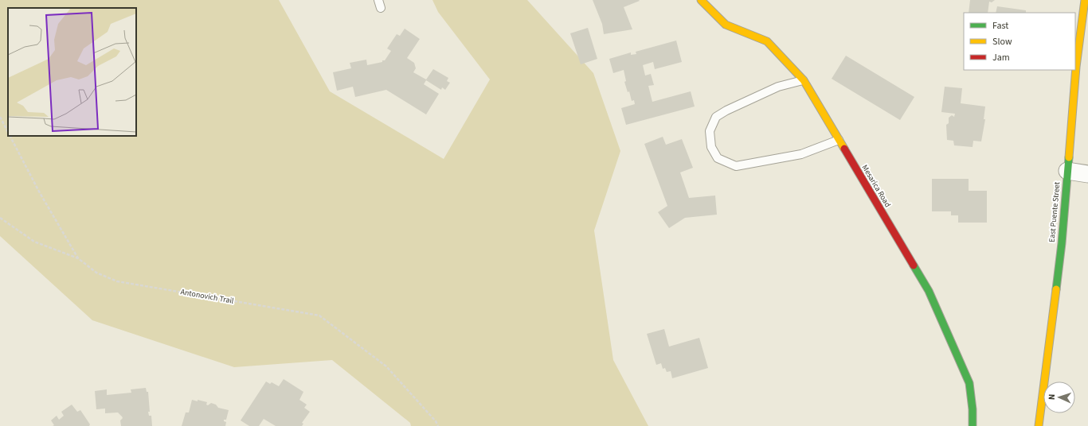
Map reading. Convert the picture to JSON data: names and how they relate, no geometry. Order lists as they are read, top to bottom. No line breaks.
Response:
{"streets":{"street":["Mesarica Road","East Puente Street"],"path":["Antonovich Trail"]},"legend":["Fast","Slow","Jam"],"north":"left"}
